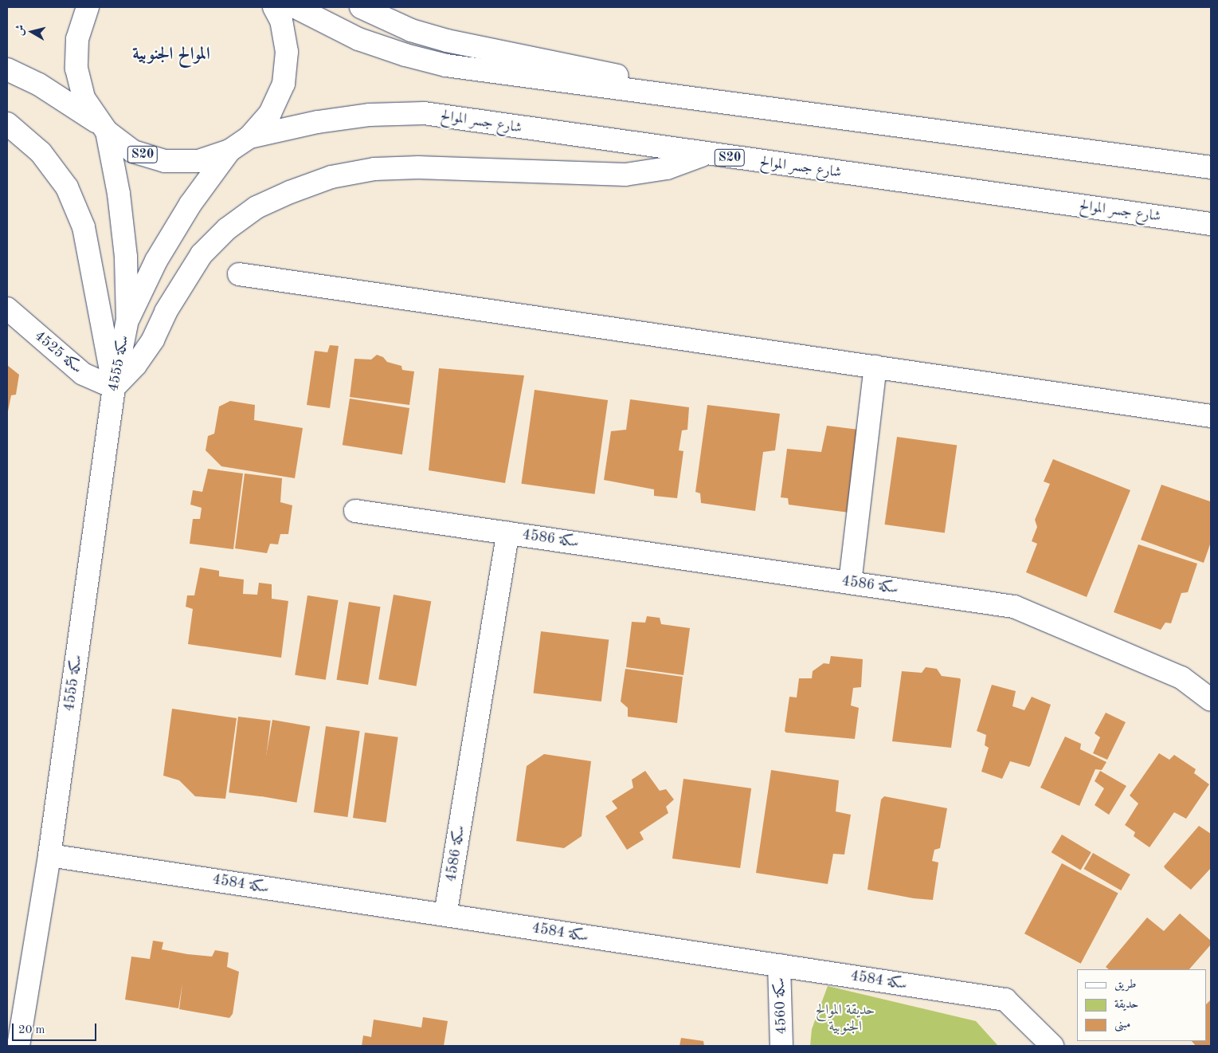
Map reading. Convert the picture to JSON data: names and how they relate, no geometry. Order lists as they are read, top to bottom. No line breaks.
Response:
{"streets":{"street":["شارع جسر الموالح","S20","سكة 4525","سكة 4555","سكة 4586","سكة 4584","سكة 4560"]},"crossings":[["شارع جسر الموالح","S20"],["S20","سكة 4555"],["سكة 4525","سكة 4555"],["سكة 4555","سكة 4584"],["سكة 4586","سكة 4584"],["سكة 4584","سكة 4560"]],"districts":["الموالح الجنوبية"],"parks":["حديقة الموالح الجنوبية"],"legend":["طريق","حديقة","مبنى"],"scale_bar":"20 m","north":"left"}
